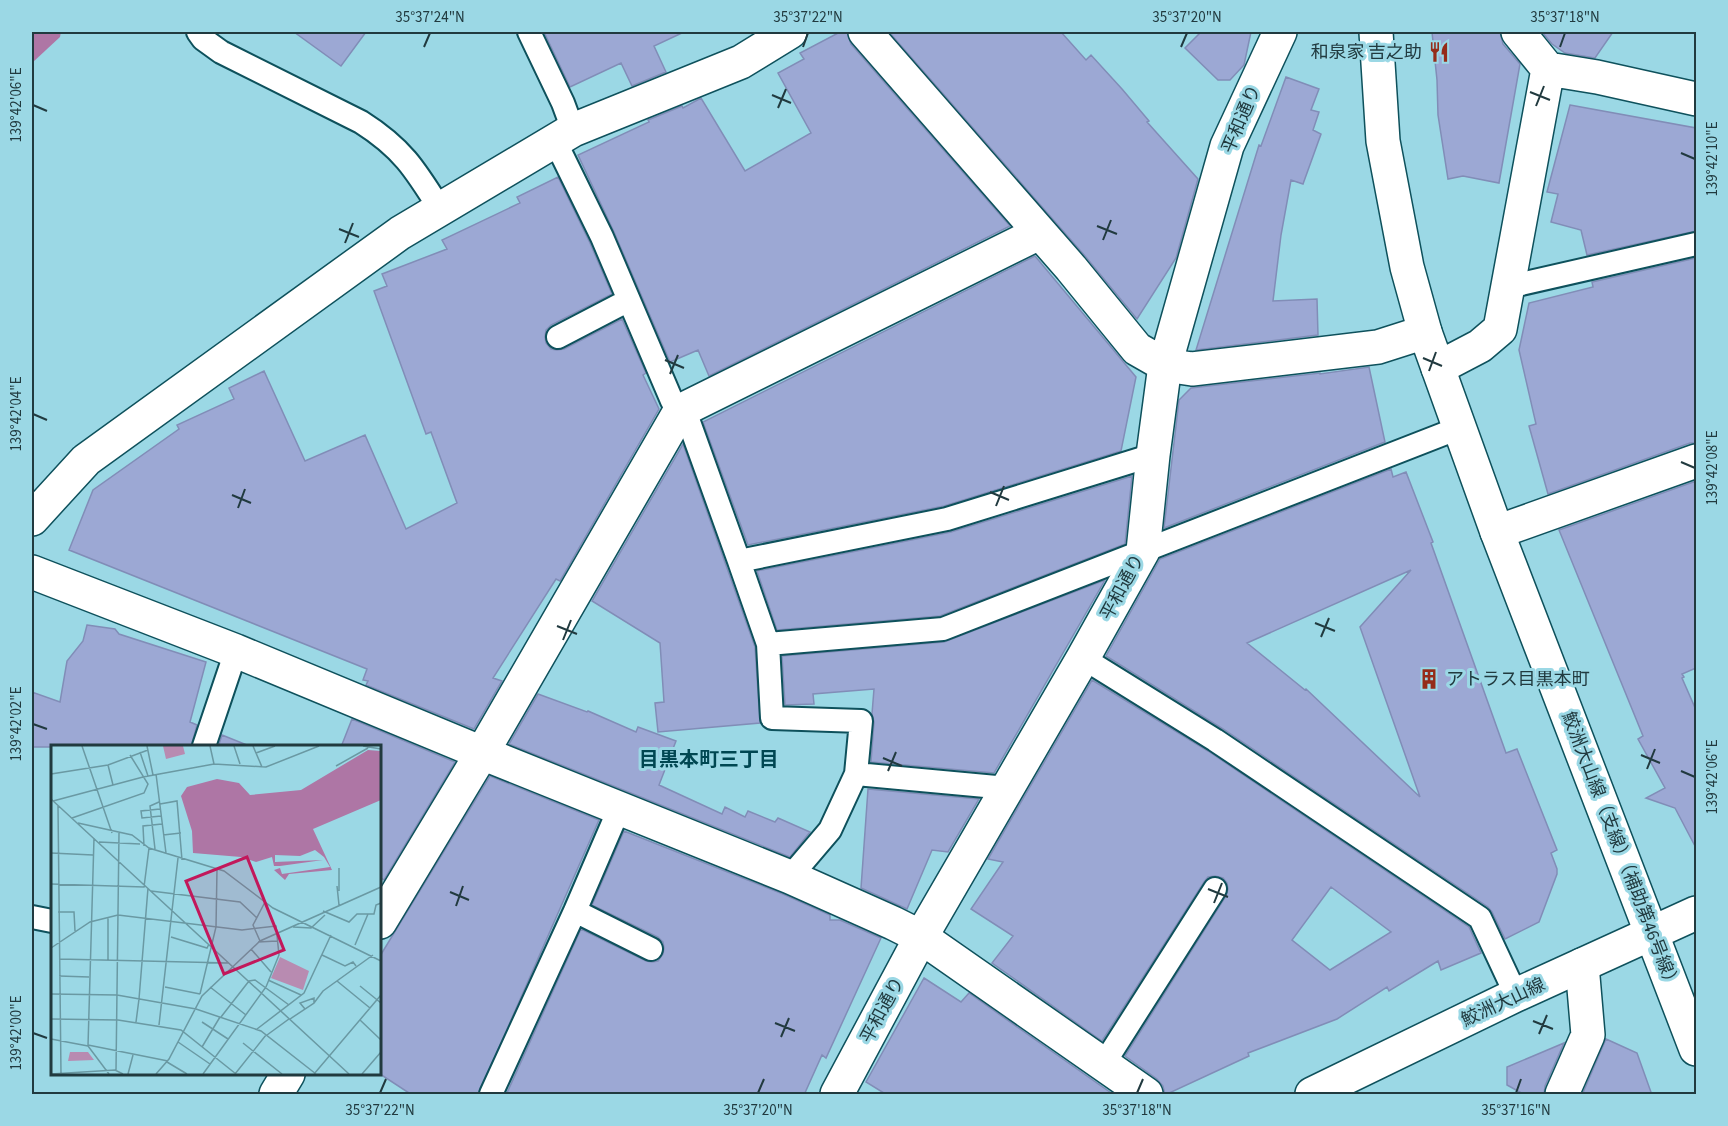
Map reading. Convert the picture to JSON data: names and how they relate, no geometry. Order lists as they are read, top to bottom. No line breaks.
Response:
{"streets":{"street":["平和通り","鮫洲大山線（支線）（補助第46号線）","鮫洲大山線"]},"crossings":[["鮫洲大山線（支線）（補助第46号線）","鮫洲大山線"]],"districts":["目黒本町三丁目"],"places":{"restaurant":["和泉家 吉之助"],"building":["アトラス目黒本町"]},"coordinates":["35°37'24\"N","35°37'22\"N","35°37'20\"N","35°37'18\"N","139°42'06\"E","139°42'10\"E","139°42'04\"E","139°42'08\"E","139°42'02\"E","139°42'00\"E","35°37'16\"N"]}
